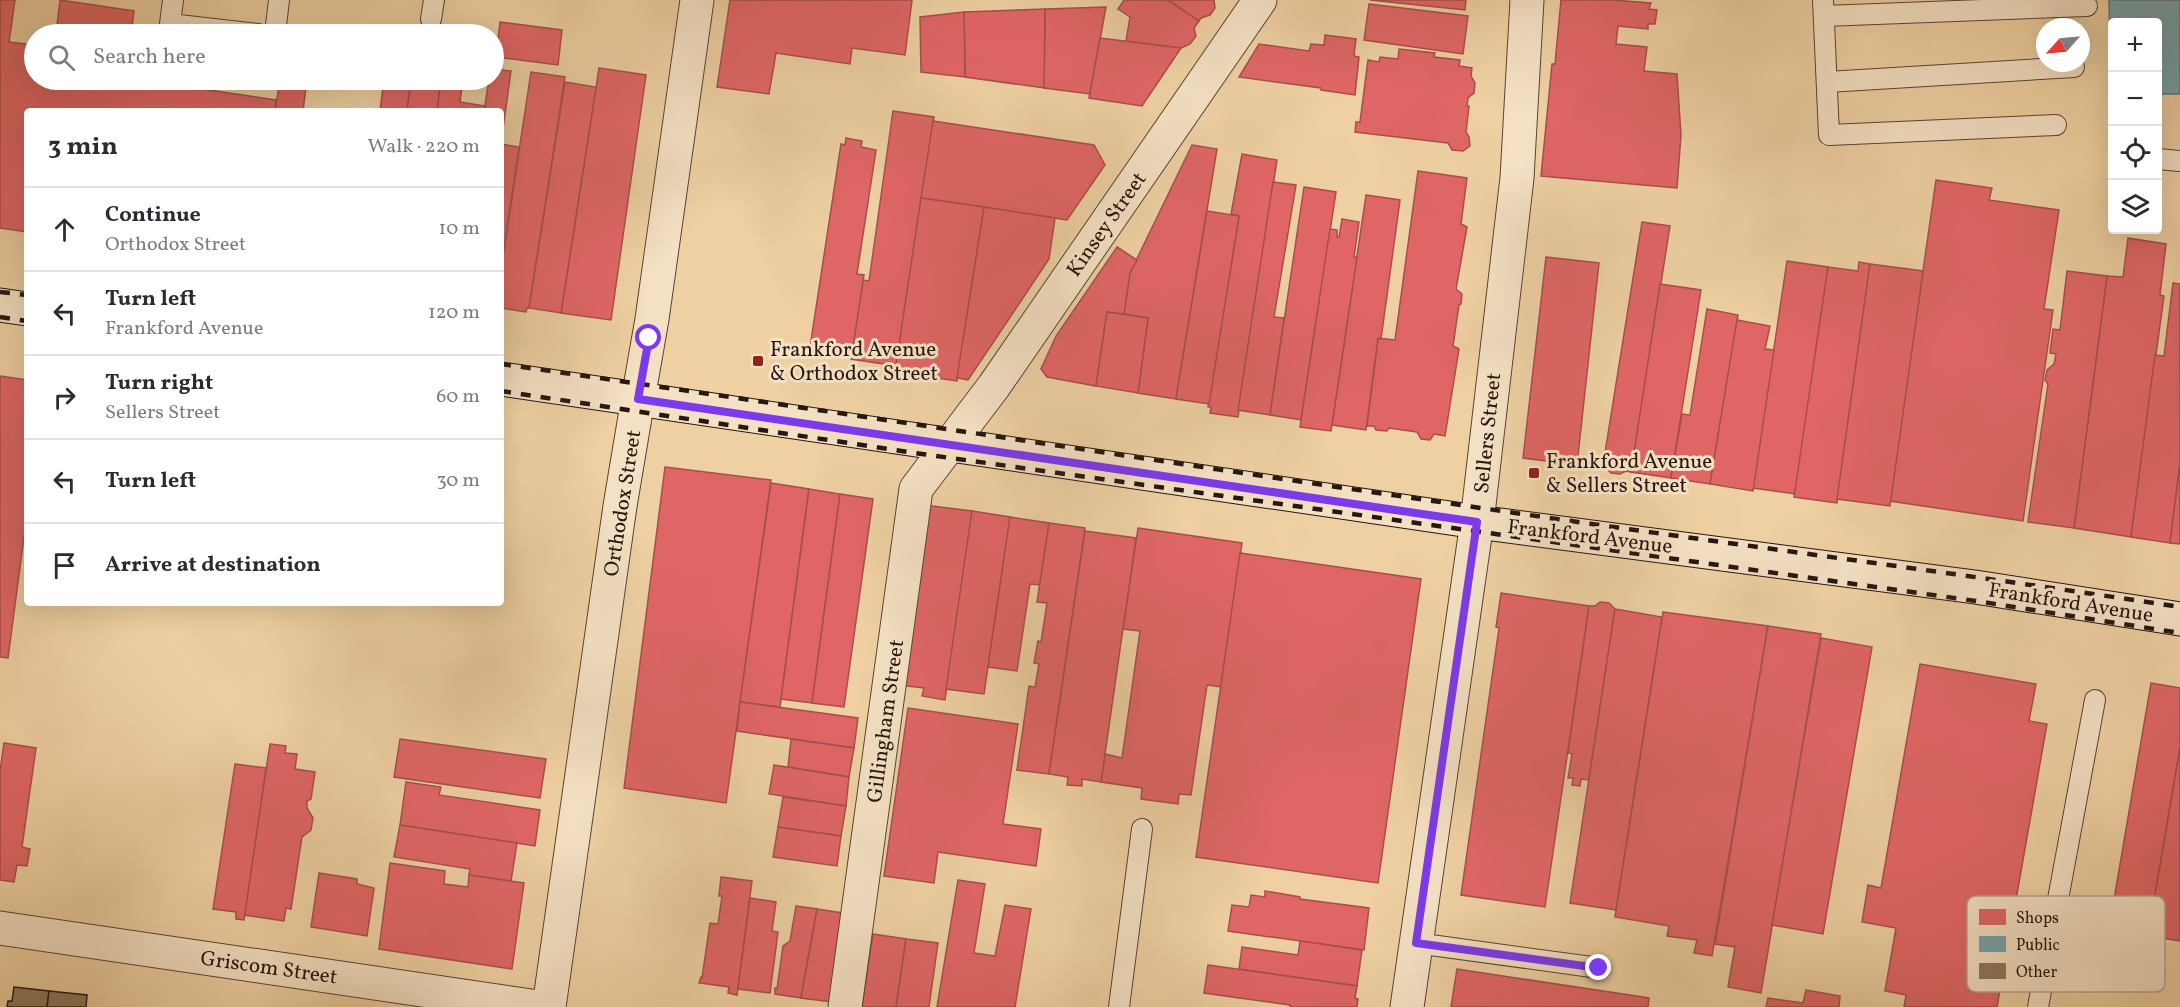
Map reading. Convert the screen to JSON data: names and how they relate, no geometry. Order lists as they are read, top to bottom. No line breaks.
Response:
{"streets":{"street":["Kinsey Street","Sellers Street","Orthodox Street","Frankford Avenue","Gillingham Street","Griscom Street"]},"crossings":[["Kinsey Street","Frankford Avenue"],["Kinsey Street","Gillingham Street"],["Sellers Street","Frankford Avenue"],["Orthodox Street","Frankford Avenue"],["Frankford Avenue","Gillingham Street"]],"places":{"transit":["Frankford Avenue & Orthodox Street","Frankford Avenue & Sellers Street"]},"legend":["Shops","Public","Other"],"north":"bottom left","page":{"map_buttons":["+","−"],"search":"Search here","heading":["3 min","Walk · 220 m"],"list":[["Continue","Orthodox Street","10 m"],["Turn left","Frankford Avenue","120 m"],["Turn right","Sellers Street","60 m"],["Turn left","30 m"],"Arrive at destination"]}}
